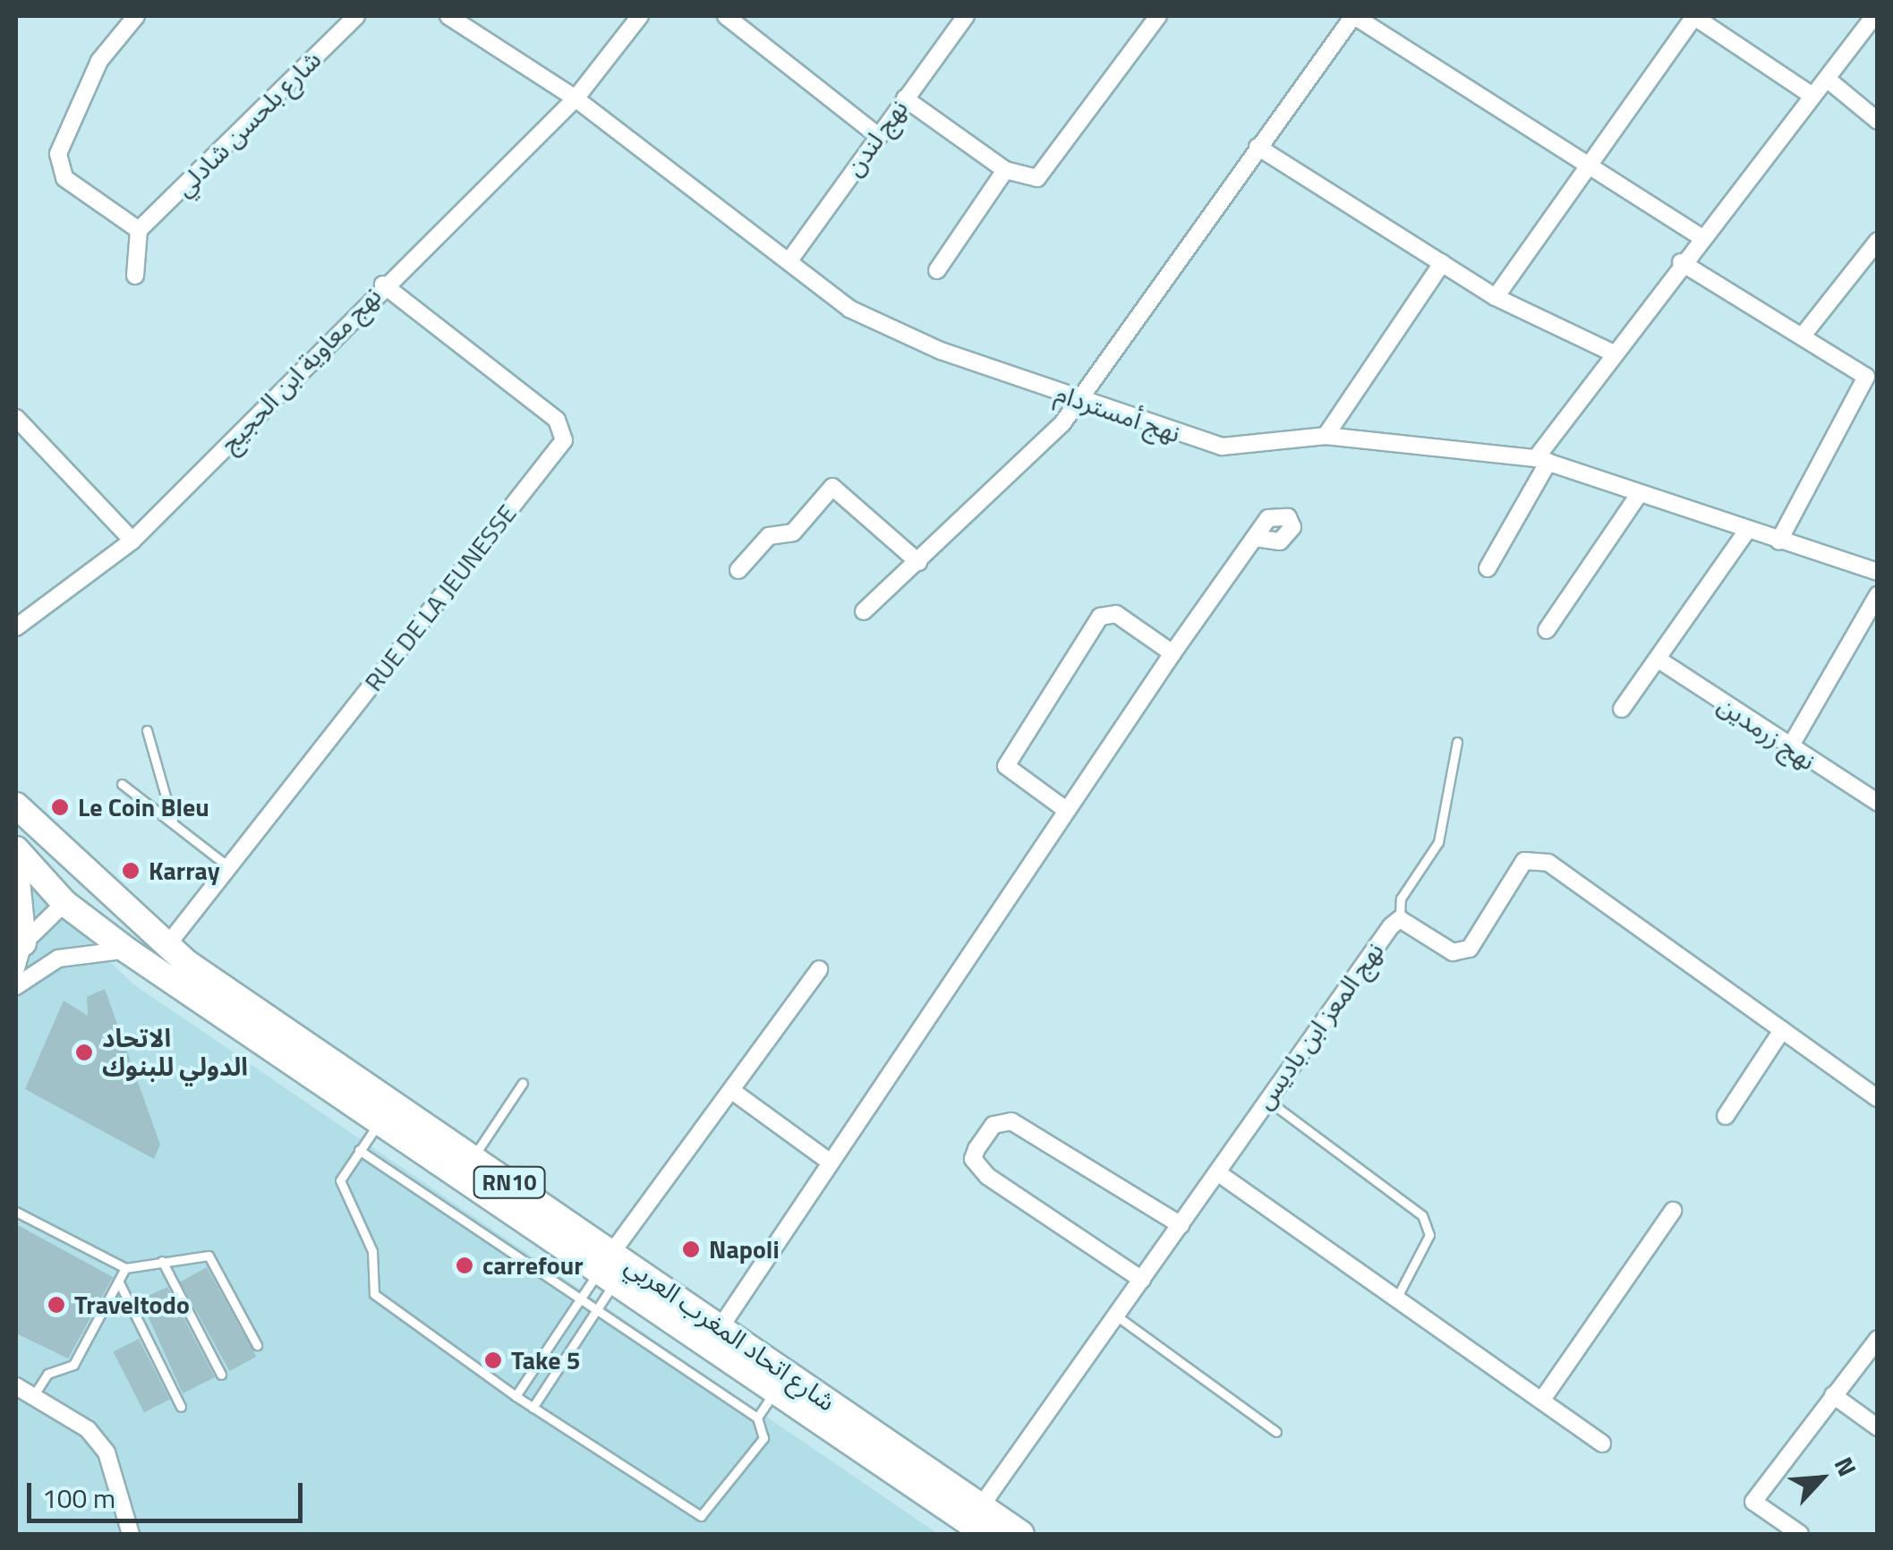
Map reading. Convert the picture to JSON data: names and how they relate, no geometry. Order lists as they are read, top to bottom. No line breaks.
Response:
{"streets":{"main road":["RN10","شارع اتحاد المغرب العربي"],"street":["شارع بلحسن شادلي","نهج لندن","نهج معاوية ابن الحجيج","نهج أمستردام","RUE DE LA JEUNESSE","نهج زرمدين","نهج المعز ابن باديس"]},"crossings":[["نهج لندن","نهج أمستردام"],["نهج معاوية ابن الحجيج","نهج أمستردام"],["نهج معاوية ابن الحجيج","RUE DE LA JEUNESSE"],["RUE DE LA JEUNESSE","شارع اتحاد المغرب العربي"],["نهج المعز ابن باديس","شارع اتحاد المغرب العربي"]],"places":["Le Coin Bleu","Karray","الاتحاد الدولي للبنوك","Napoli","carrefour","Traveltodo","Take 5"],"scale_bar":"100 m","north":"top right"}
